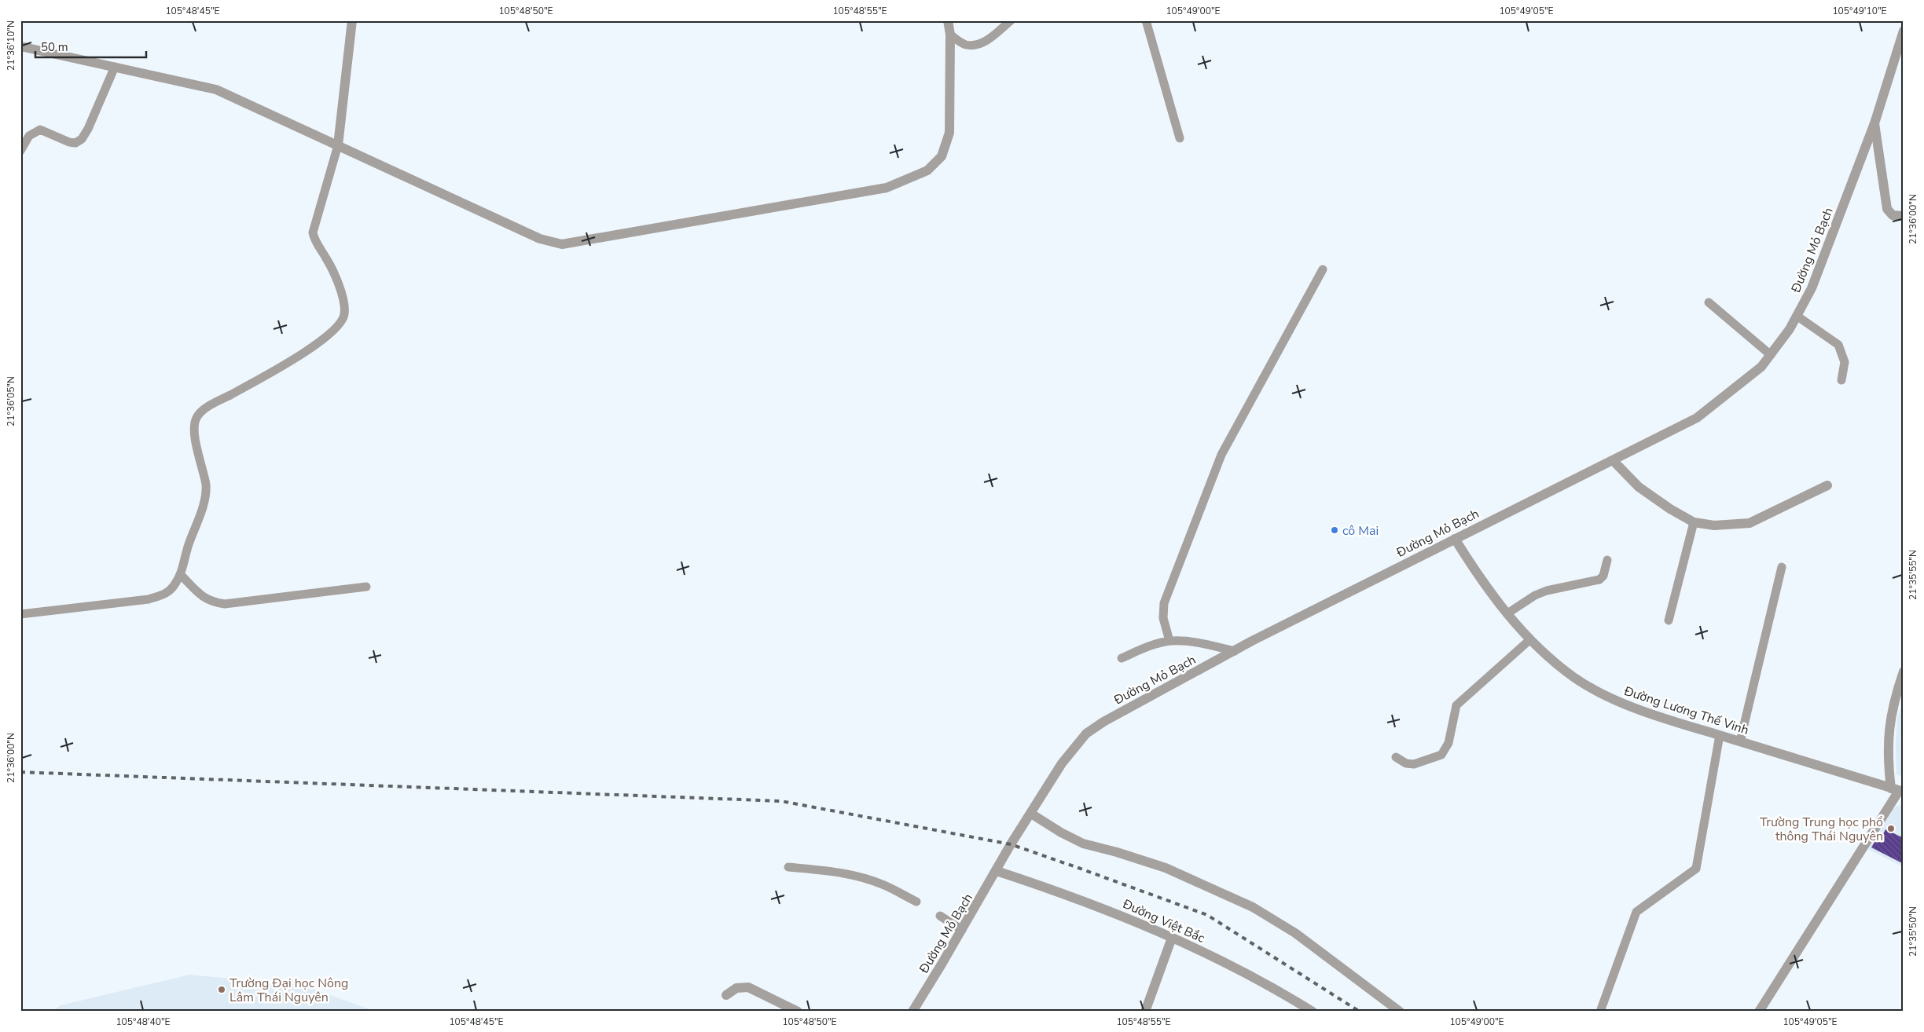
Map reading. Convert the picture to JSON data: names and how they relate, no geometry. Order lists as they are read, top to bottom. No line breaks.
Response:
{"streets":{"street":["Đường Mỏ Bạch","Đường Lương Thế Vinh","Đường Việt Bắc"]},"crossings":[["Đường Mỏ Bạch","Đường Lương Thế Vinh"],["Đường Mỏ Bạch","Đường Việt Bắc"]],"places":["cô Mai","Trường Trung học phổ thông Thái Nguyên","Trường Đại học Nông Lâm Thái Nguyên"],"scale_bar":"50 m","coordinates":["105°48'45\"E","105°48'50\"E","105°48'55\"E","105°49'00\"E","105°49'05\"E","105°49'10\"E","21°36'10\"N","21°36'00\"N","21°36'05\"N","21°35'55\"N","21°35'50\"N","105°48'40\"E"]}
